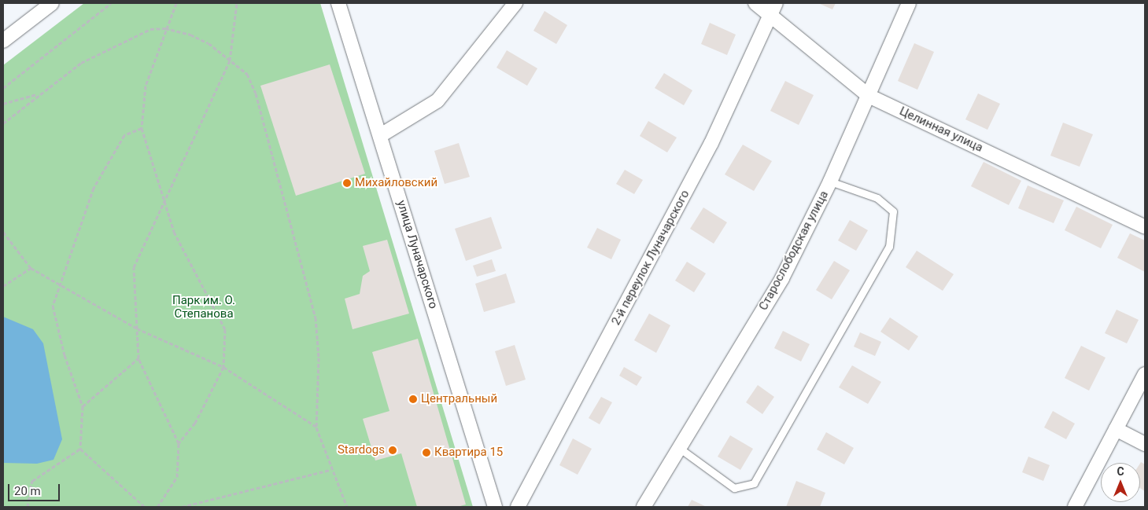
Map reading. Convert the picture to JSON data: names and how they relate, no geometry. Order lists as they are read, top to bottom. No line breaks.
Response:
{"streets":{"street":["Целинная улица","Старослободская улица","улица Луначарского","2-й переулок Луначарского"]},"crossings":[["Целинная улица","Старослободская улица"],["Целинная улица","2-й переулок Луначарского"]],"parks":["Парк им. О. Степанова"],"places":["Михайловский","Центральный","Stardogs","Квартира 15"],"scale_bar":"20 m","north":"top"}
